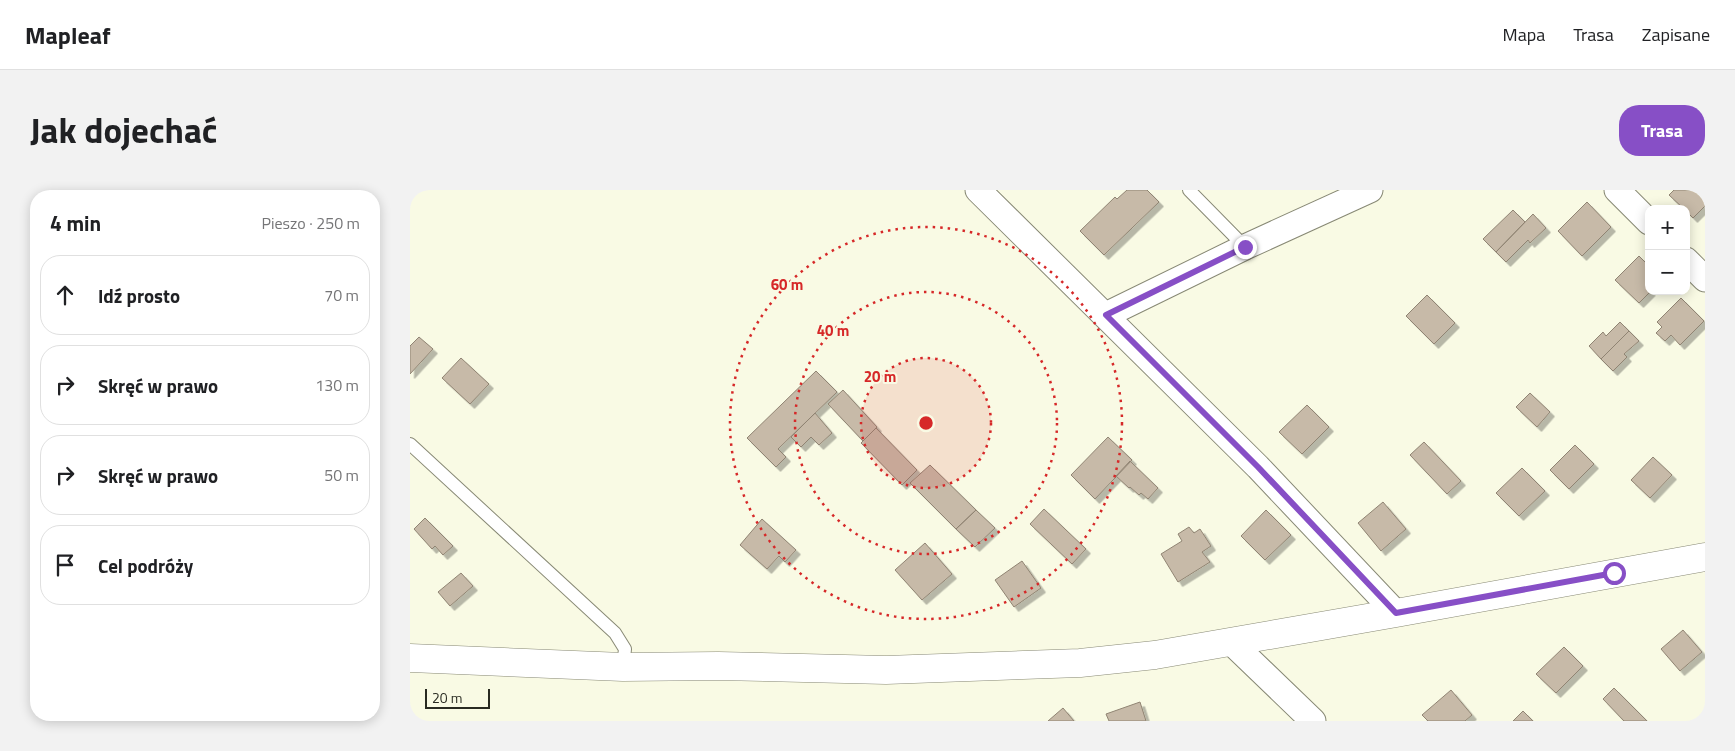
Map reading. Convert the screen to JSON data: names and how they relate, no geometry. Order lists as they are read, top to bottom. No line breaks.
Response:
{"scale_bar":"20 m","page":{"header":"Mapleaf","nav":["Mapa","Trasa","Zapisane"],"title":"Jak dojechać","buttons":"Trasa","heading":["4 min","Pieszo · 250 m"],"map_buttons":["+","−"],"list":[["Idź prosto","70 m"],["Skręć w prawo","130 m"],["Skręć w prawo","50 m"],"Cel podróży"],"scale":"20 m"},"rings":["60 m","40 m","20 m"]}
